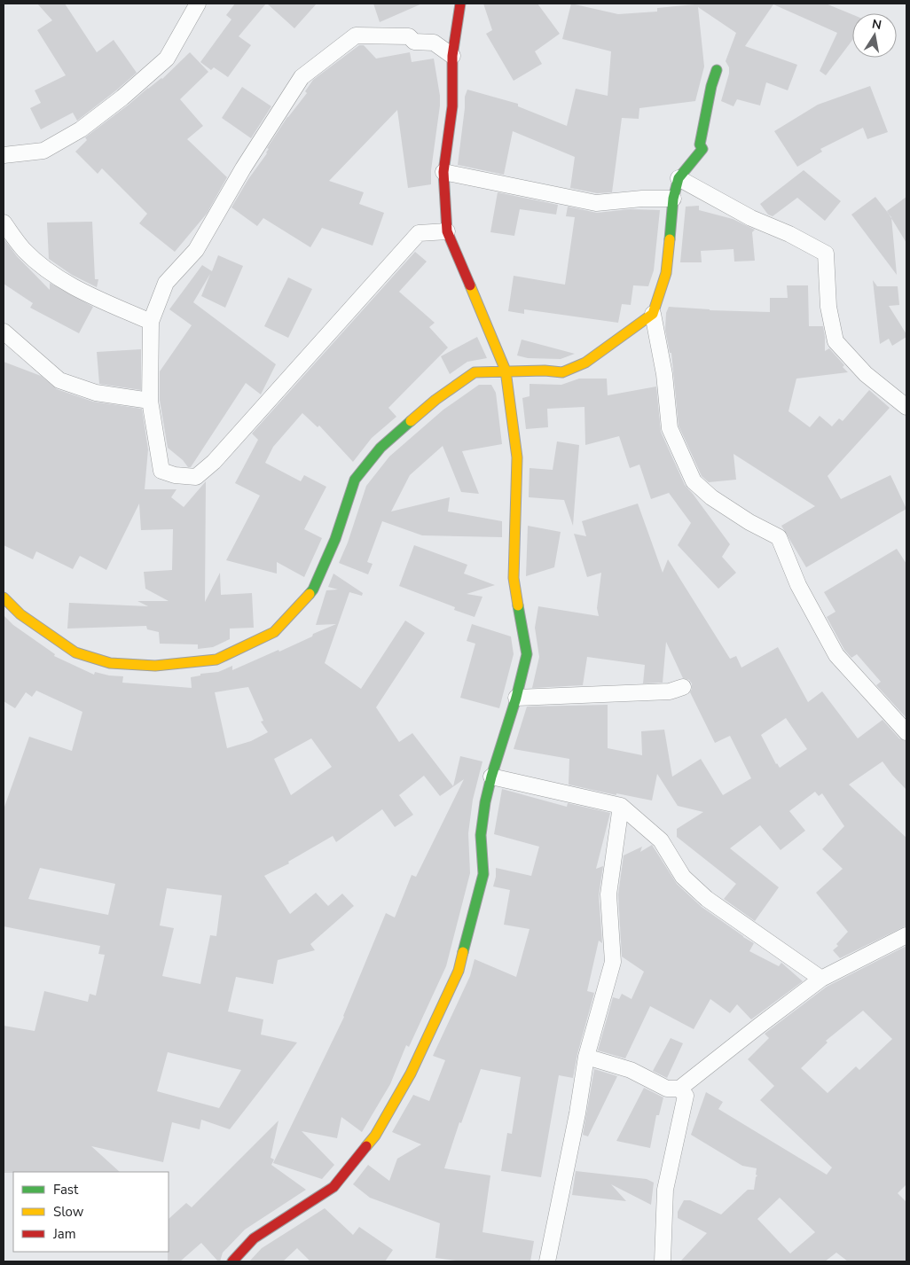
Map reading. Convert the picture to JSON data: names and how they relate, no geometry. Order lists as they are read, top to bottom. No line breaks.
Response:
{"legend":["Fast","Slow","Jam"],"north":"top"}
